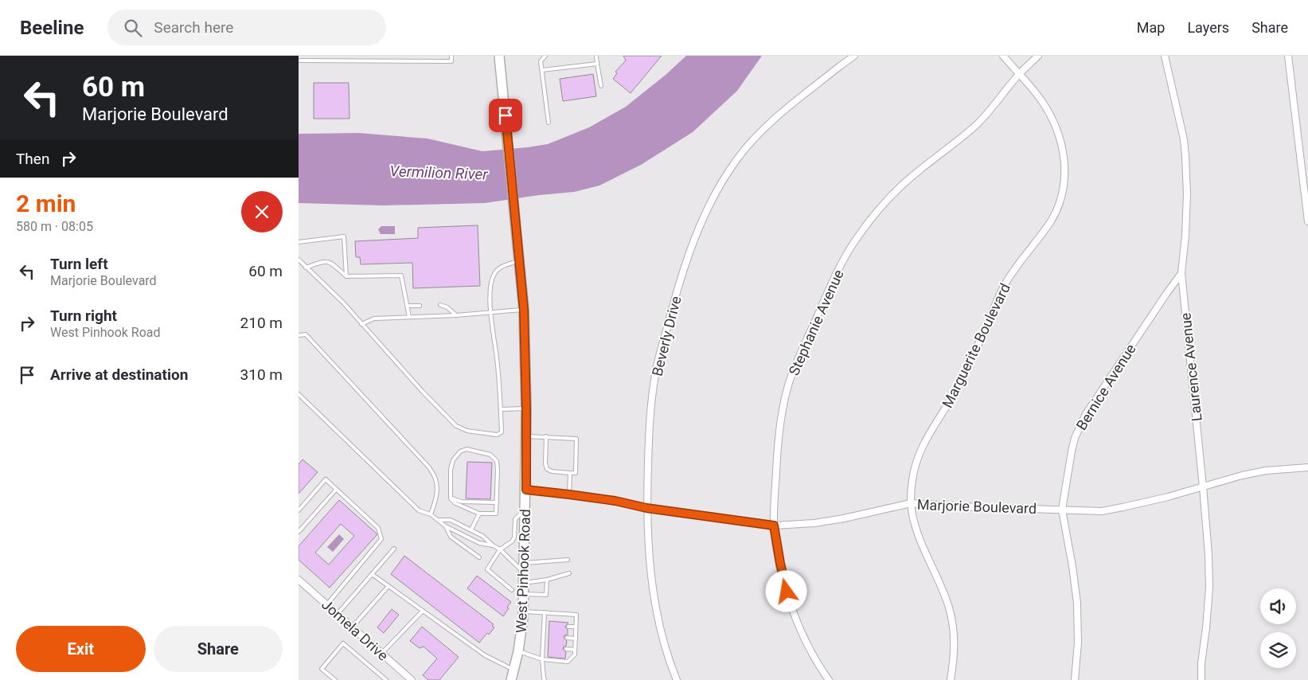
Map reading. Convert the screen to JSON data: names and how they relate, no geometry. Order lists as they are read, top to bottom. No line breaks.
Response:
{"streets":{"main road":["West Pinhook Road"],"street":["Stephanie Avenue","Beverly Drive","Marguerite Boulevard","Laurence Avenue","Bernice Avenue","Marjorie Boulevard","Jomela Drive"]},"crossings":[["Stephanie Avenue","Marguerite Boulevard"],["Stephanie Avenue","Marjorie Boulevard"],["Beverly Drive","Marjorie Boulevard"],["Marguerite Boulevard","Marjorie Boulevard"],["Laurence Avenue","Bernice Avenue"],["Laurence Avenue","Marjorie Boulevard"],["Bernice Avenue","Marjorie Boulevard"],["Marjorie Boulevard","West Pinhook Road"]],"water":["Vermilion River"],"page":{"header":"Beeline","search":"Search here","nav":["Map","Layers","Share"],"turn":["60 m","Marjorie Boulevard"],"then":"Then","heading":["2 min","580 m · 08:05"],"list":[{"name":"Turn left","note":"Marjorie Boulevard","value":"60 m"},{"name":"Turn right","note":"West Pinhook Road","value":"210 m"},{"name":"Arrive at destination","value":"310 m"}],"buttons":["Exit","Share"]}}
